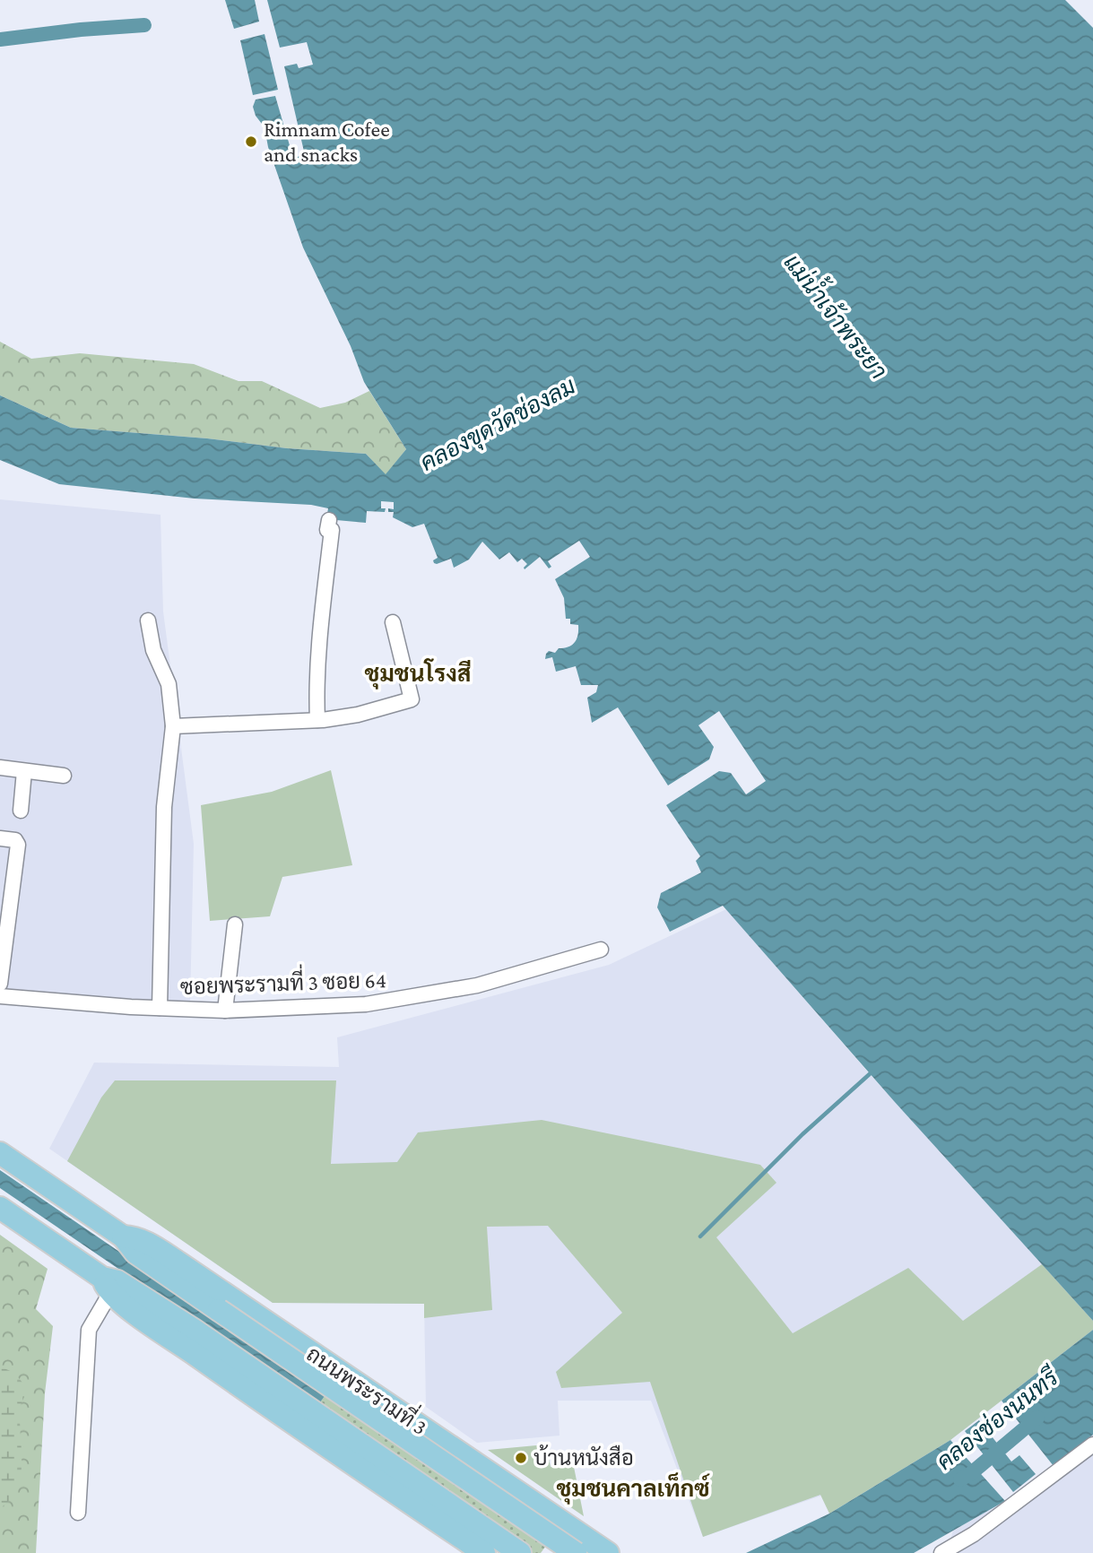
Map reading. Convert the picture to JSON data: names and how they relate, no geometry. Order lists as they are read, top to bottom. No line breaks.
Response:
{"streets":{"main road":["ถนนพระรามที่ 3"],"street":["ซอยพระรามที่ 3 ซอย 64"]},"districts":["ชุมชนโรงสี","ชุมชนคาลเท็กซ์"],"water":["แม่น้ำเจ้าพระยา","คลองขุดวัดช่องลม","คลองช่องนนทรี"],"places":["Rimnam Cofee and snacks","บ้านหนังสือ"]}
